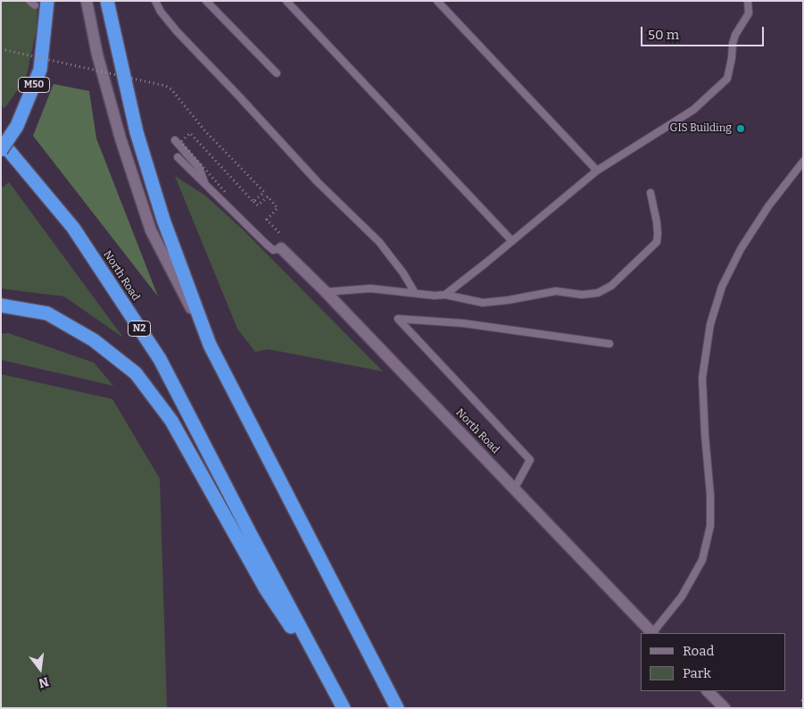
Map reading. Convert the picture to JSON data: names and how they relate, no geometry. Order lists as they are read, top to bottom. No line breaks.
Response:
{"streets":{"highway":["M50","North Road","N2"]},"places":["GIS Building"],"legend":["Road","Park"],"scale_bar":"50 m","north":"bottom"}
